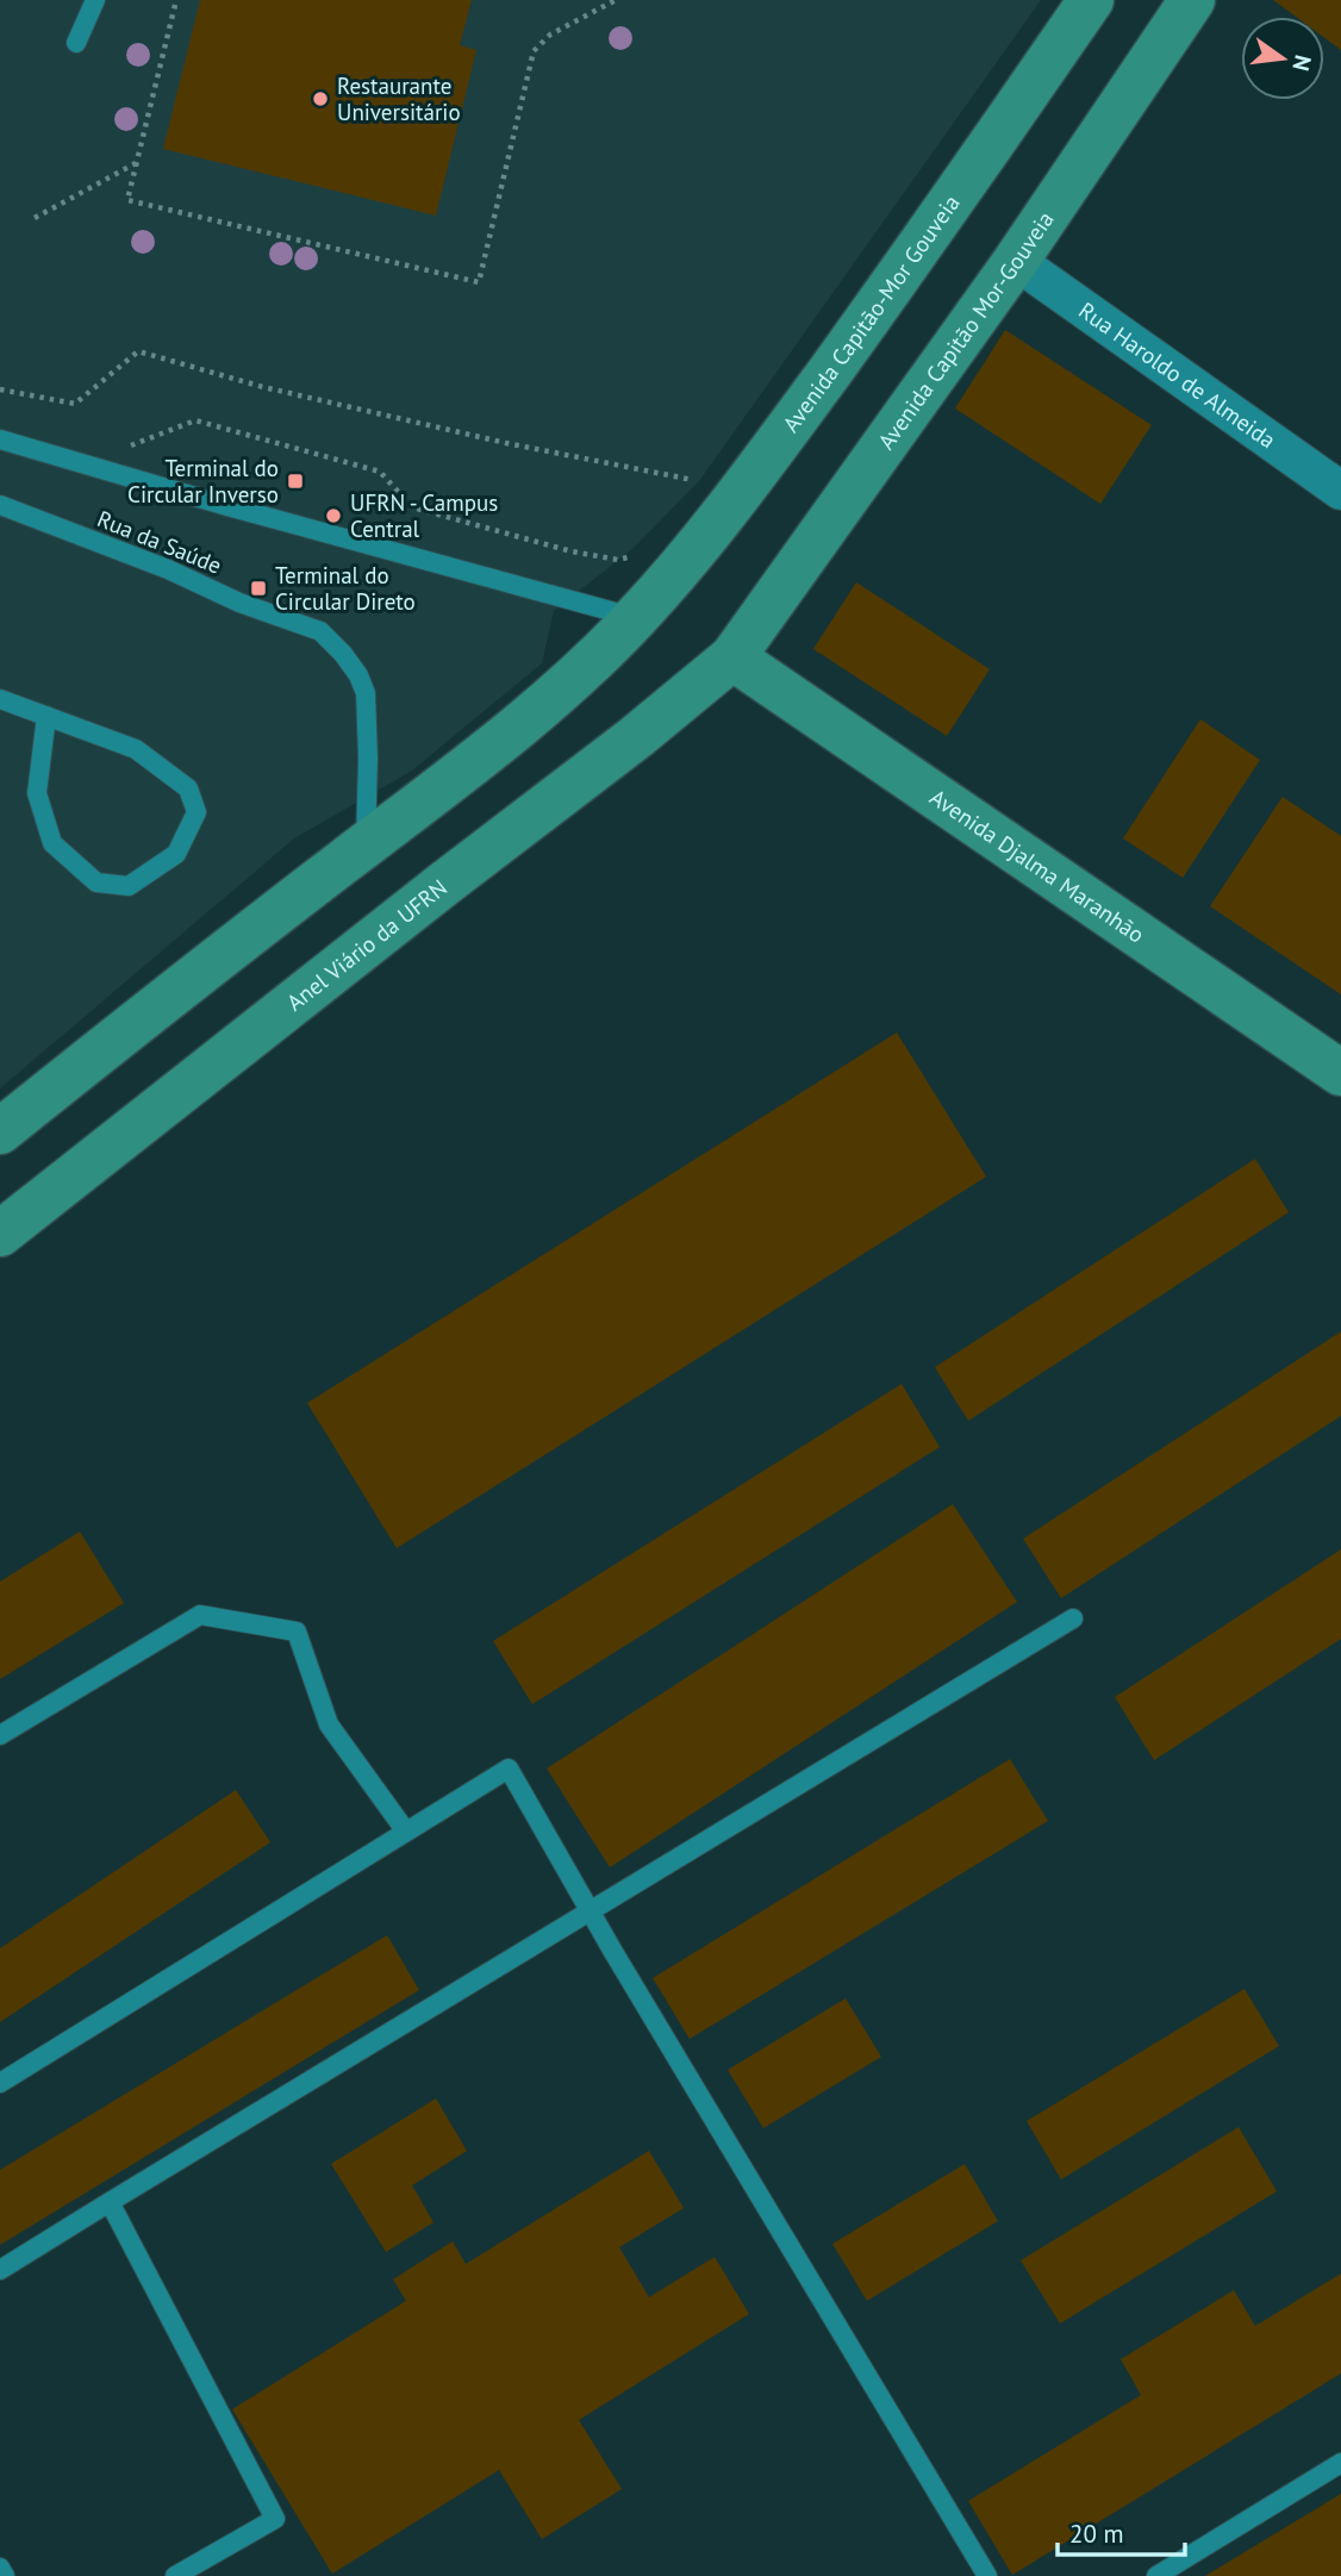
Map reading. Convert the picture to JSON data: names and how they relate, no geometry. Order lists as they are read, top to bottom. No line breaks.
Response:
{"streets":{"main road":["Avenida Capitão-Mor Gouveia","Avenida Capitão Mor-Gouveia","Avenida Djalma Maranhão","Anel Viário da UFRN"],"street":["Rua Haroldo de Almeida"],"lane":["Rua da Saúde"]},"crossings":[["Avenida Capitão-Mor Gouveia","Rua da Saúde"],["Avenida Capitão Mor-Gouveia","Rua Haroldo de Almeida"],["Avenida Capitão Mor-Gouveia","Avenida Djalma Maranhão"],["Avenida Capitão Mor-Gouveia","Anel Viário da UFRN"],["Avenida Djalma Maranhão","Anel Viário da UFRN"]],"places":{"other":["Restaurante Universitário","UFRN - Campus Central"],"transit":["Terminal do Circular Inverso","Terminal do Circular Direto"]},"scale_bar":"20 m","north":"right"}
